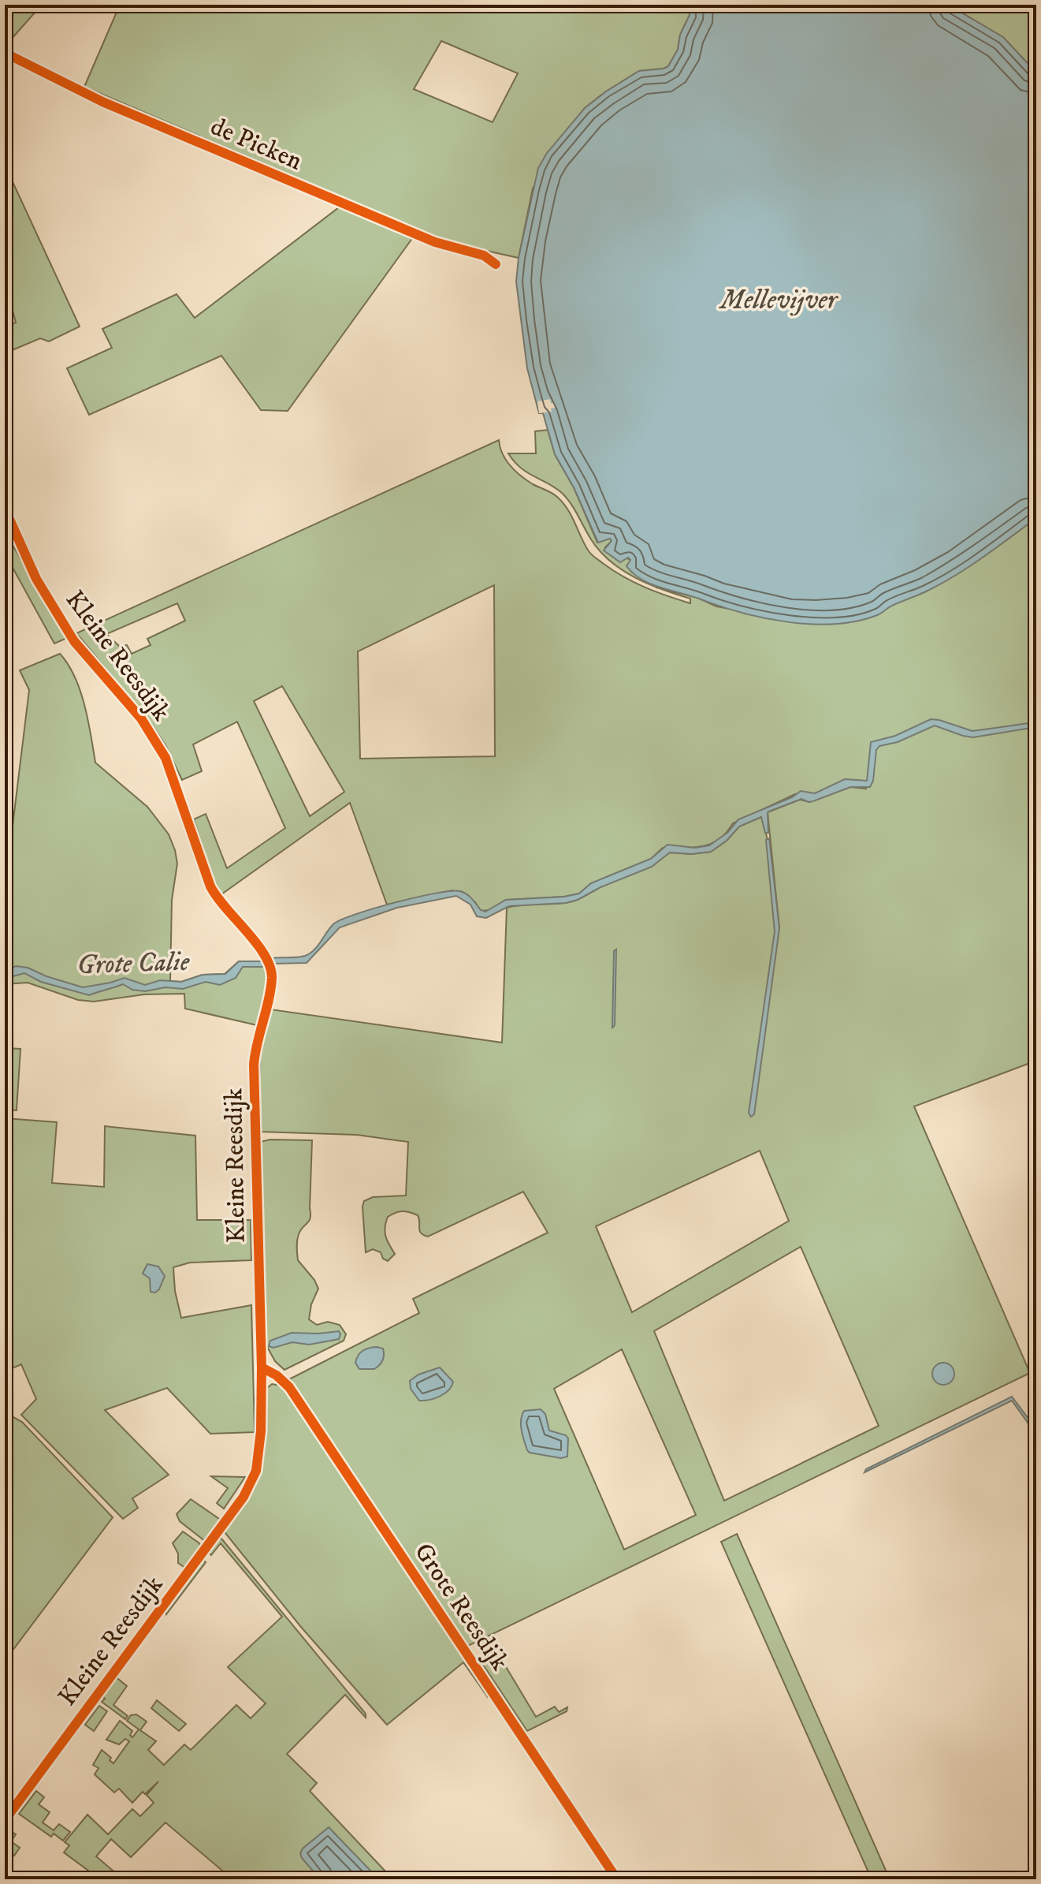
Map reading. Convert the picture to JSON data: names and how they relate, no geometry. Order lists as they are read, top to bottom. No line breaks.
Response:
{"streets":{"street":["de Picken","Kleine Reesdijk","Grote Reesdijk"]},"crossings":[["Kleine Reesdijk","Grote Reesdijk"]],"water":["Mellevijver","Grote Calie"]}
